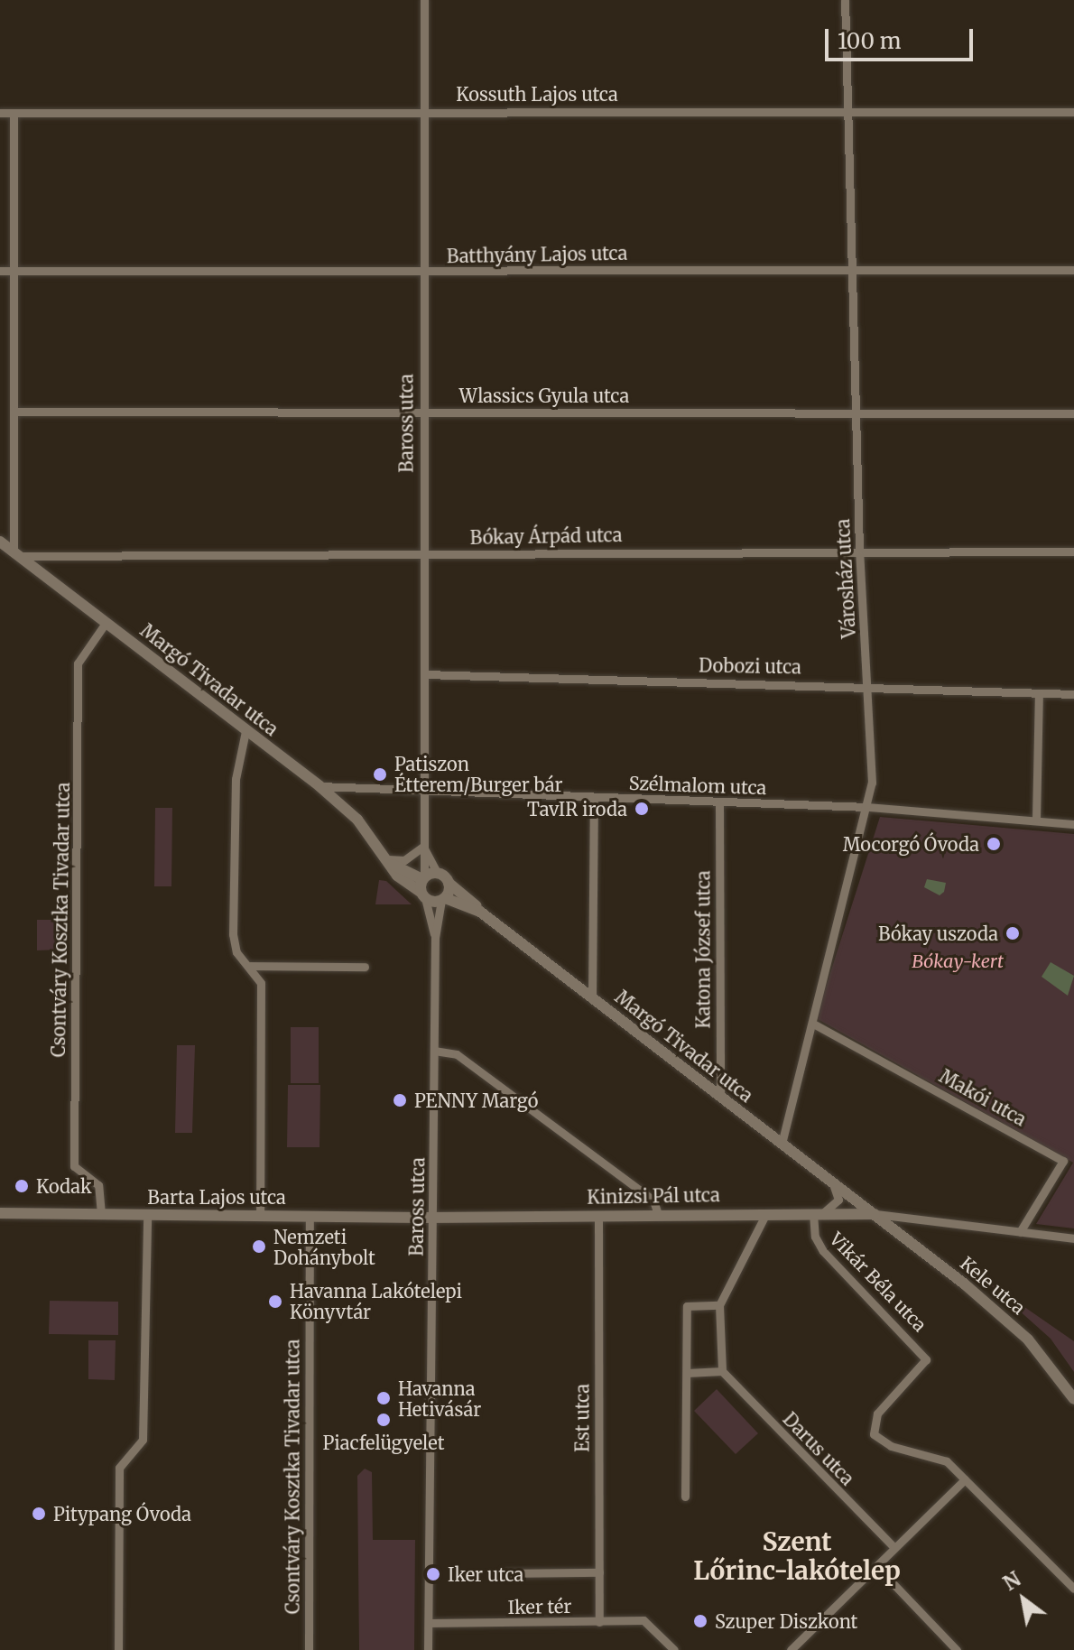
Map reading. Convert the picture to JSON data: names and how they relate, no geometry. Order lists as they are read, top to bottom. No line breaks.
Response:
{"streets":{"street":["Kossuth Lajos utca","Batthyány Lajos utca","Wlassics Gyula utca","Baross utca","Bókay Árpád utca","Városház utca","Dobozi utca","Margó Tivadar utca","Szélmalom utca","Csontváry Kosztka Tivadar utca","Katona József utca","Makói utca","Kinizsi Pál utca","Barta Lajos utca","Vikár Béla utca","Kele utca","Est utca","Darus utca","Iker tér"]},"crossings":[["Kossuth Lajos utca","Baross utca"],["Kossuth Lajos utca","Városház utca"],["Batthyány Lajos utca","Baross utca"],["Batthyány Lajos utca","Városház utca"],["Wlassics Gyula utca","Baross utca"],["Wlassics Gyula utca","Városház utca"],["Baross utca","Bókay Árpád utca"],["Baross utca","Dobozi utca"],["Baross utca","Margó Tivadar utca"],["Baross utca","Szélmalom utca"],["Baross utca","Kinizsi Pál utca"],["Baross utca","Barta Lajos utca"],["Baross utca","Iker tér"],["Bókay Árpád utca","Városház utca"],["Bókay Árpád utca","Margó Tivadar utca"],["Városház utca","Dobozi utca"],["Városház utca","Margó Tivadar utca"],["Városház utca","Szélmalom utca"],["Városház utca","Makói utca"],["Margó Tivadar utca","Szélmalom utca"],["Margó Tivadar utca","Csontváry Kosztka Tivadar utca"],["Margó Tivadar utca","Katona József utca"],["Margó Tivadar utca","Makói utca"],["Margó Tivadar utca","Kinizsi Pál utca"],["Margó Tivadar utca","Kele utca"],["Szélmalom utca","Katona József utca"],["Csontváry Kosztka Tivadar utca","Barta Lajos utca"],["Kinizsi Pál utca","Barta Lajos utca"],["Kinizsi Pál utca","Vikár Béla utca"],["Kinizsi Pál utca","Kele utca"],["Kinizsi Pál utca","Est utca"],["Est utca","Iker tér"]],"districts":["Szent Lőrinc-lakótelep"],"parks":["Bókay-kert"],"places":["Patiszon Étterem/Burger bár","TavIR iroda","Mocorgó Óvoda","Bókay uszoda","PENNY Margó","Kodak","Nemzeti Dohánybolt","Havanna Lakótelepi Könyvtár","Havanna Hetivásár","Piacfelügyelet","Pitypang Óvoda","Iker utca","Szuper Diszkont"],"scale_bar":"100 m","north":"top left"}
